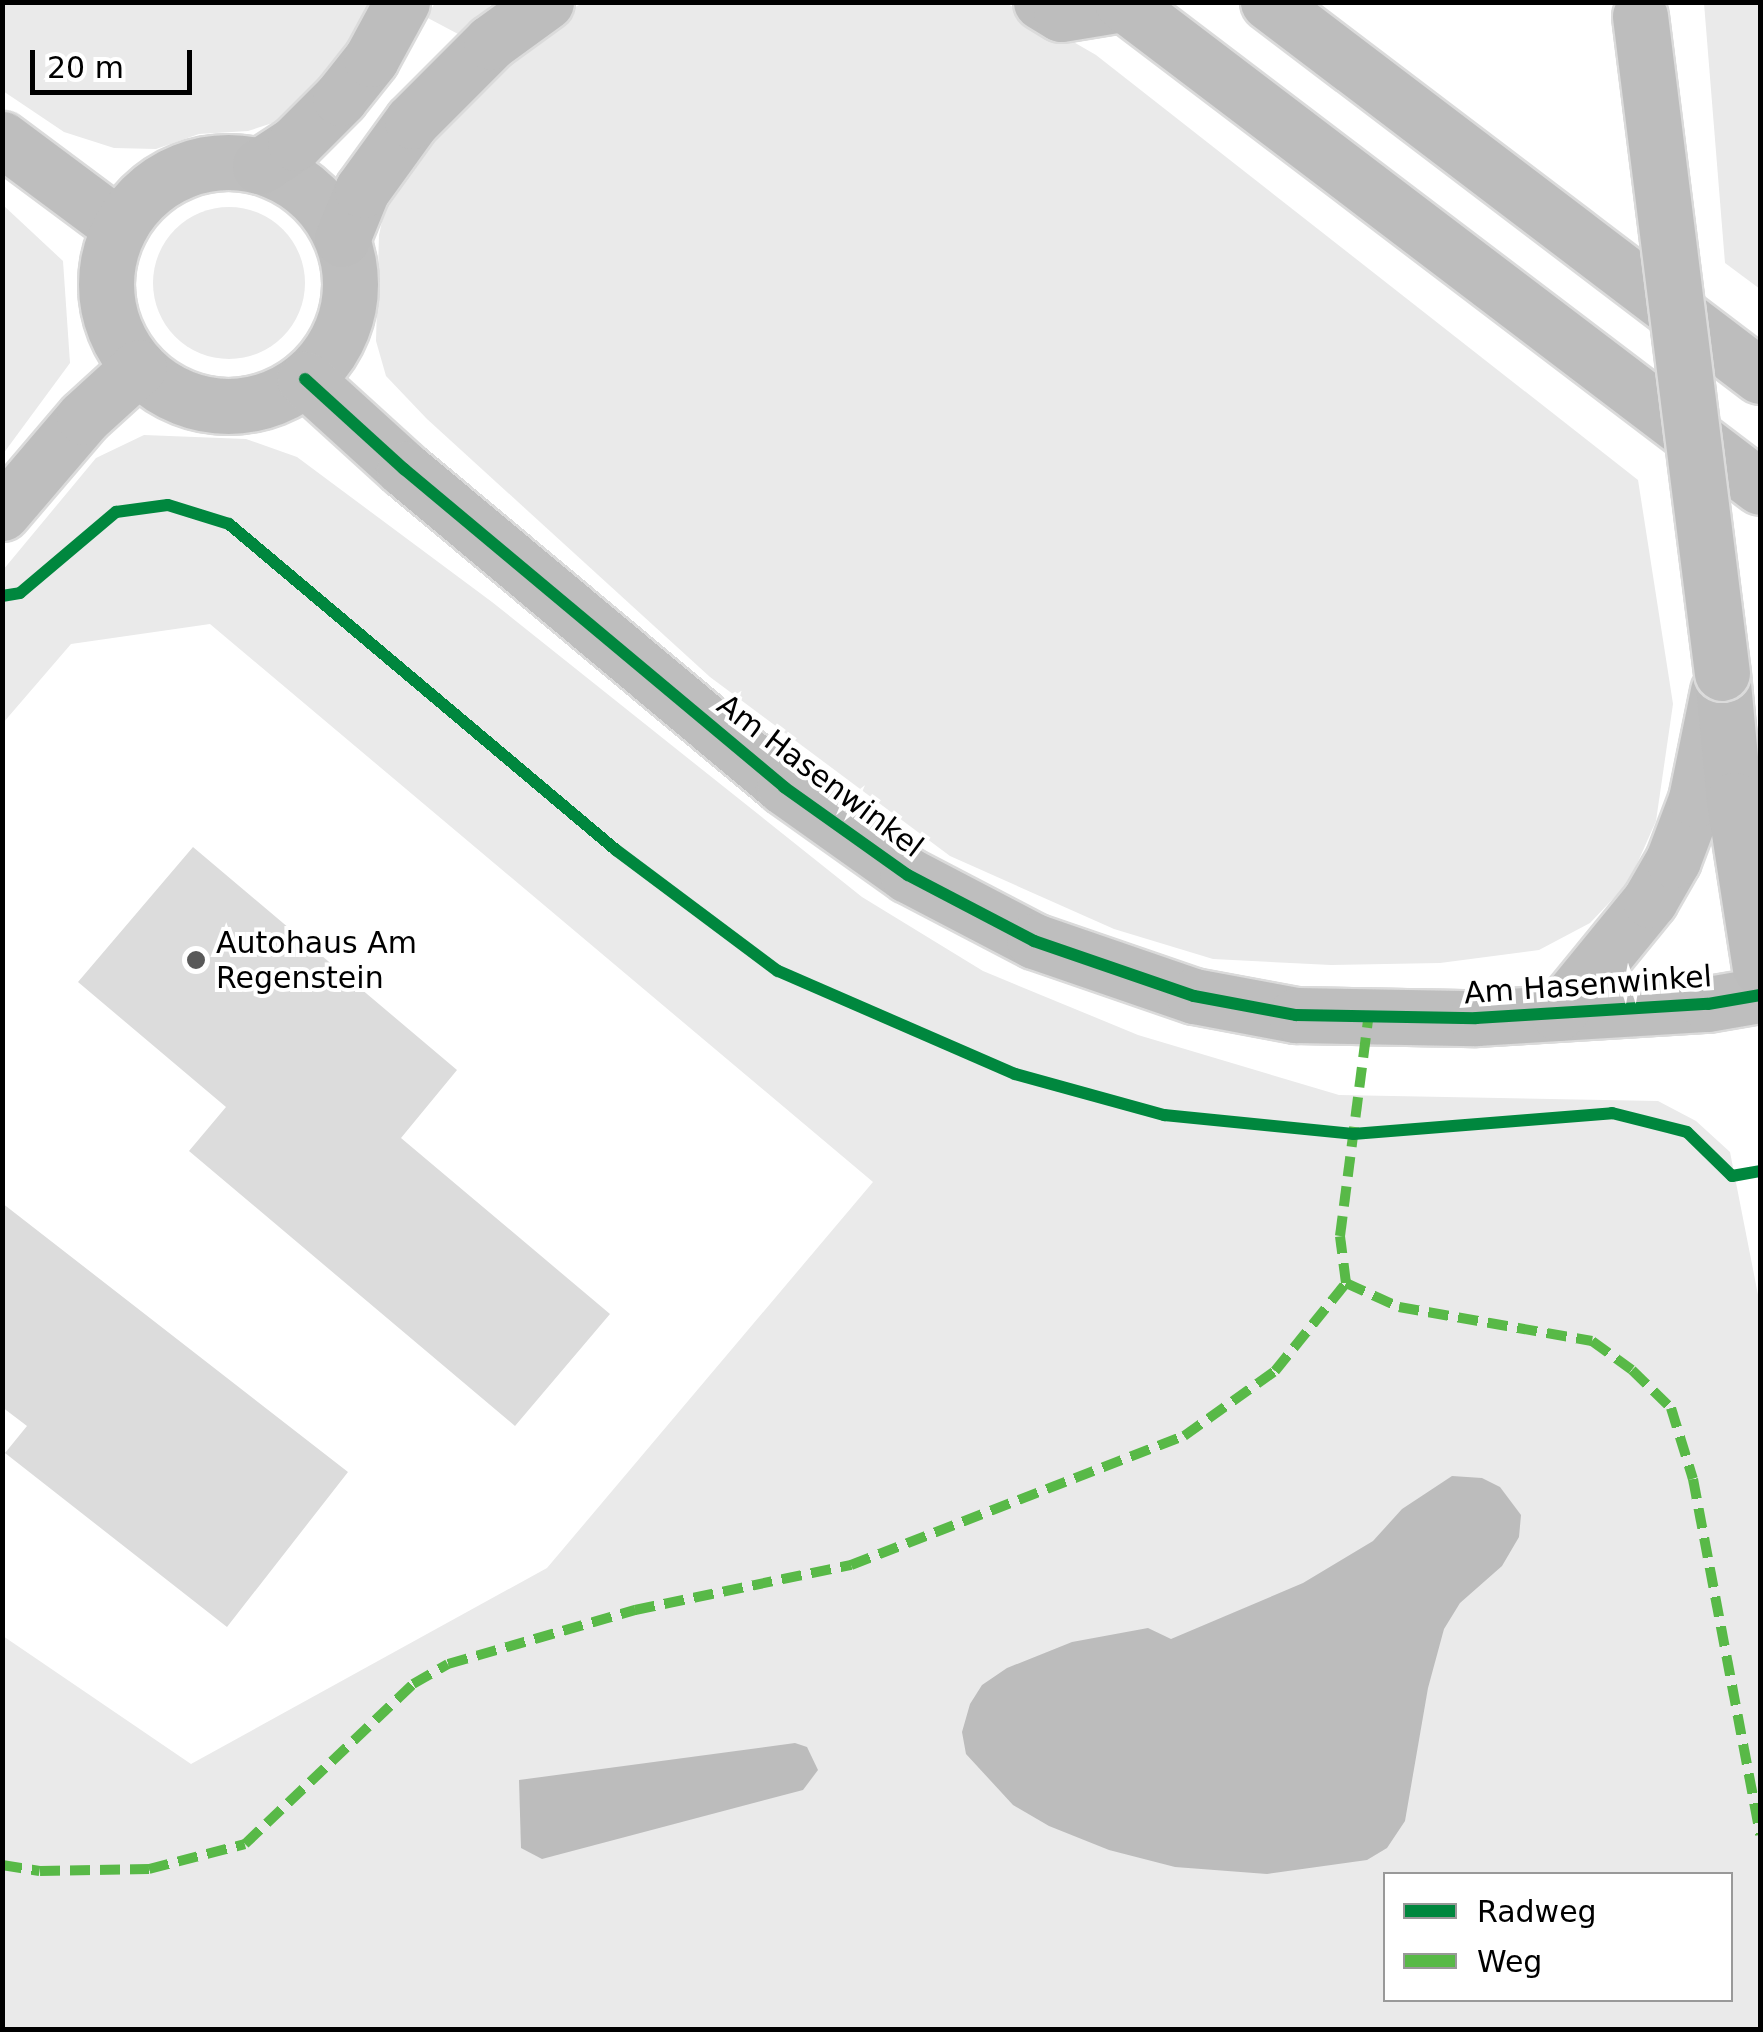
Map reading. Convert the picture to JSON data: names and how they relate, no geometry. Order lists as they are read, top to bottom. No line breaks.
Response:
{"streets":{"street":["Am Hasenwinkel"]},"places":["Autohaus Am Regenstein"],"legend":["Radweg","Weg"],"scale_bar":"20 m"}
